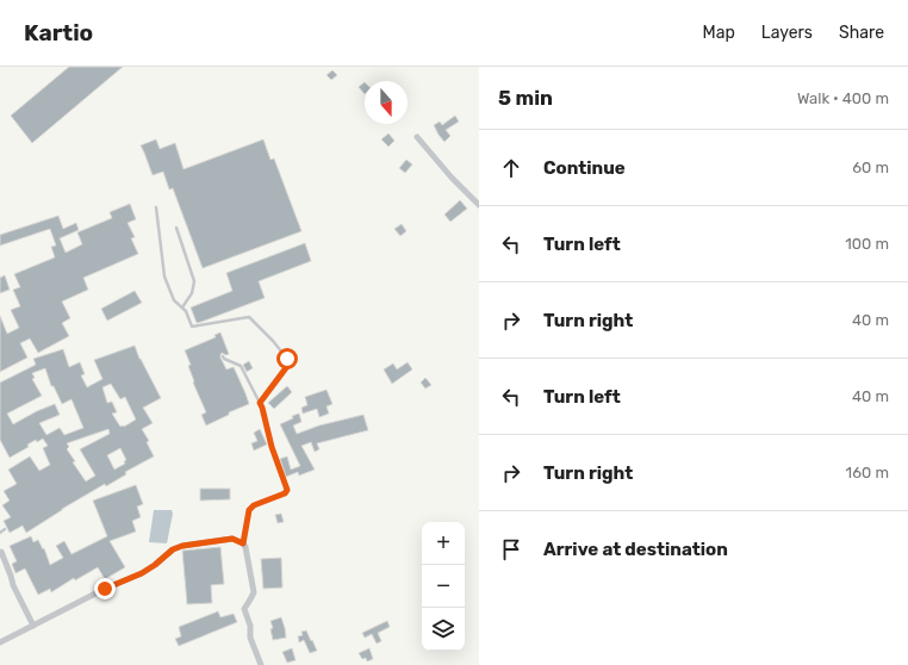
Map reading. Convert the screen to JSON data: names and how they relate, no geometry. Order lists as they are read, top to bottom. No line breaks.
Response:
{"north":"bottom","page":{"header":"Kartio","nav":["Map","Layers","Share"],"heading":["5 min","Walk · 400 m"],"list":[["Continue","60 m"],["Turn left","100 m"],["Turn right","40 m"],["Turn left","40 m"],["Turn right","160 m"],"Arrive at destination"],"map_buttons":["+","−"]}}
